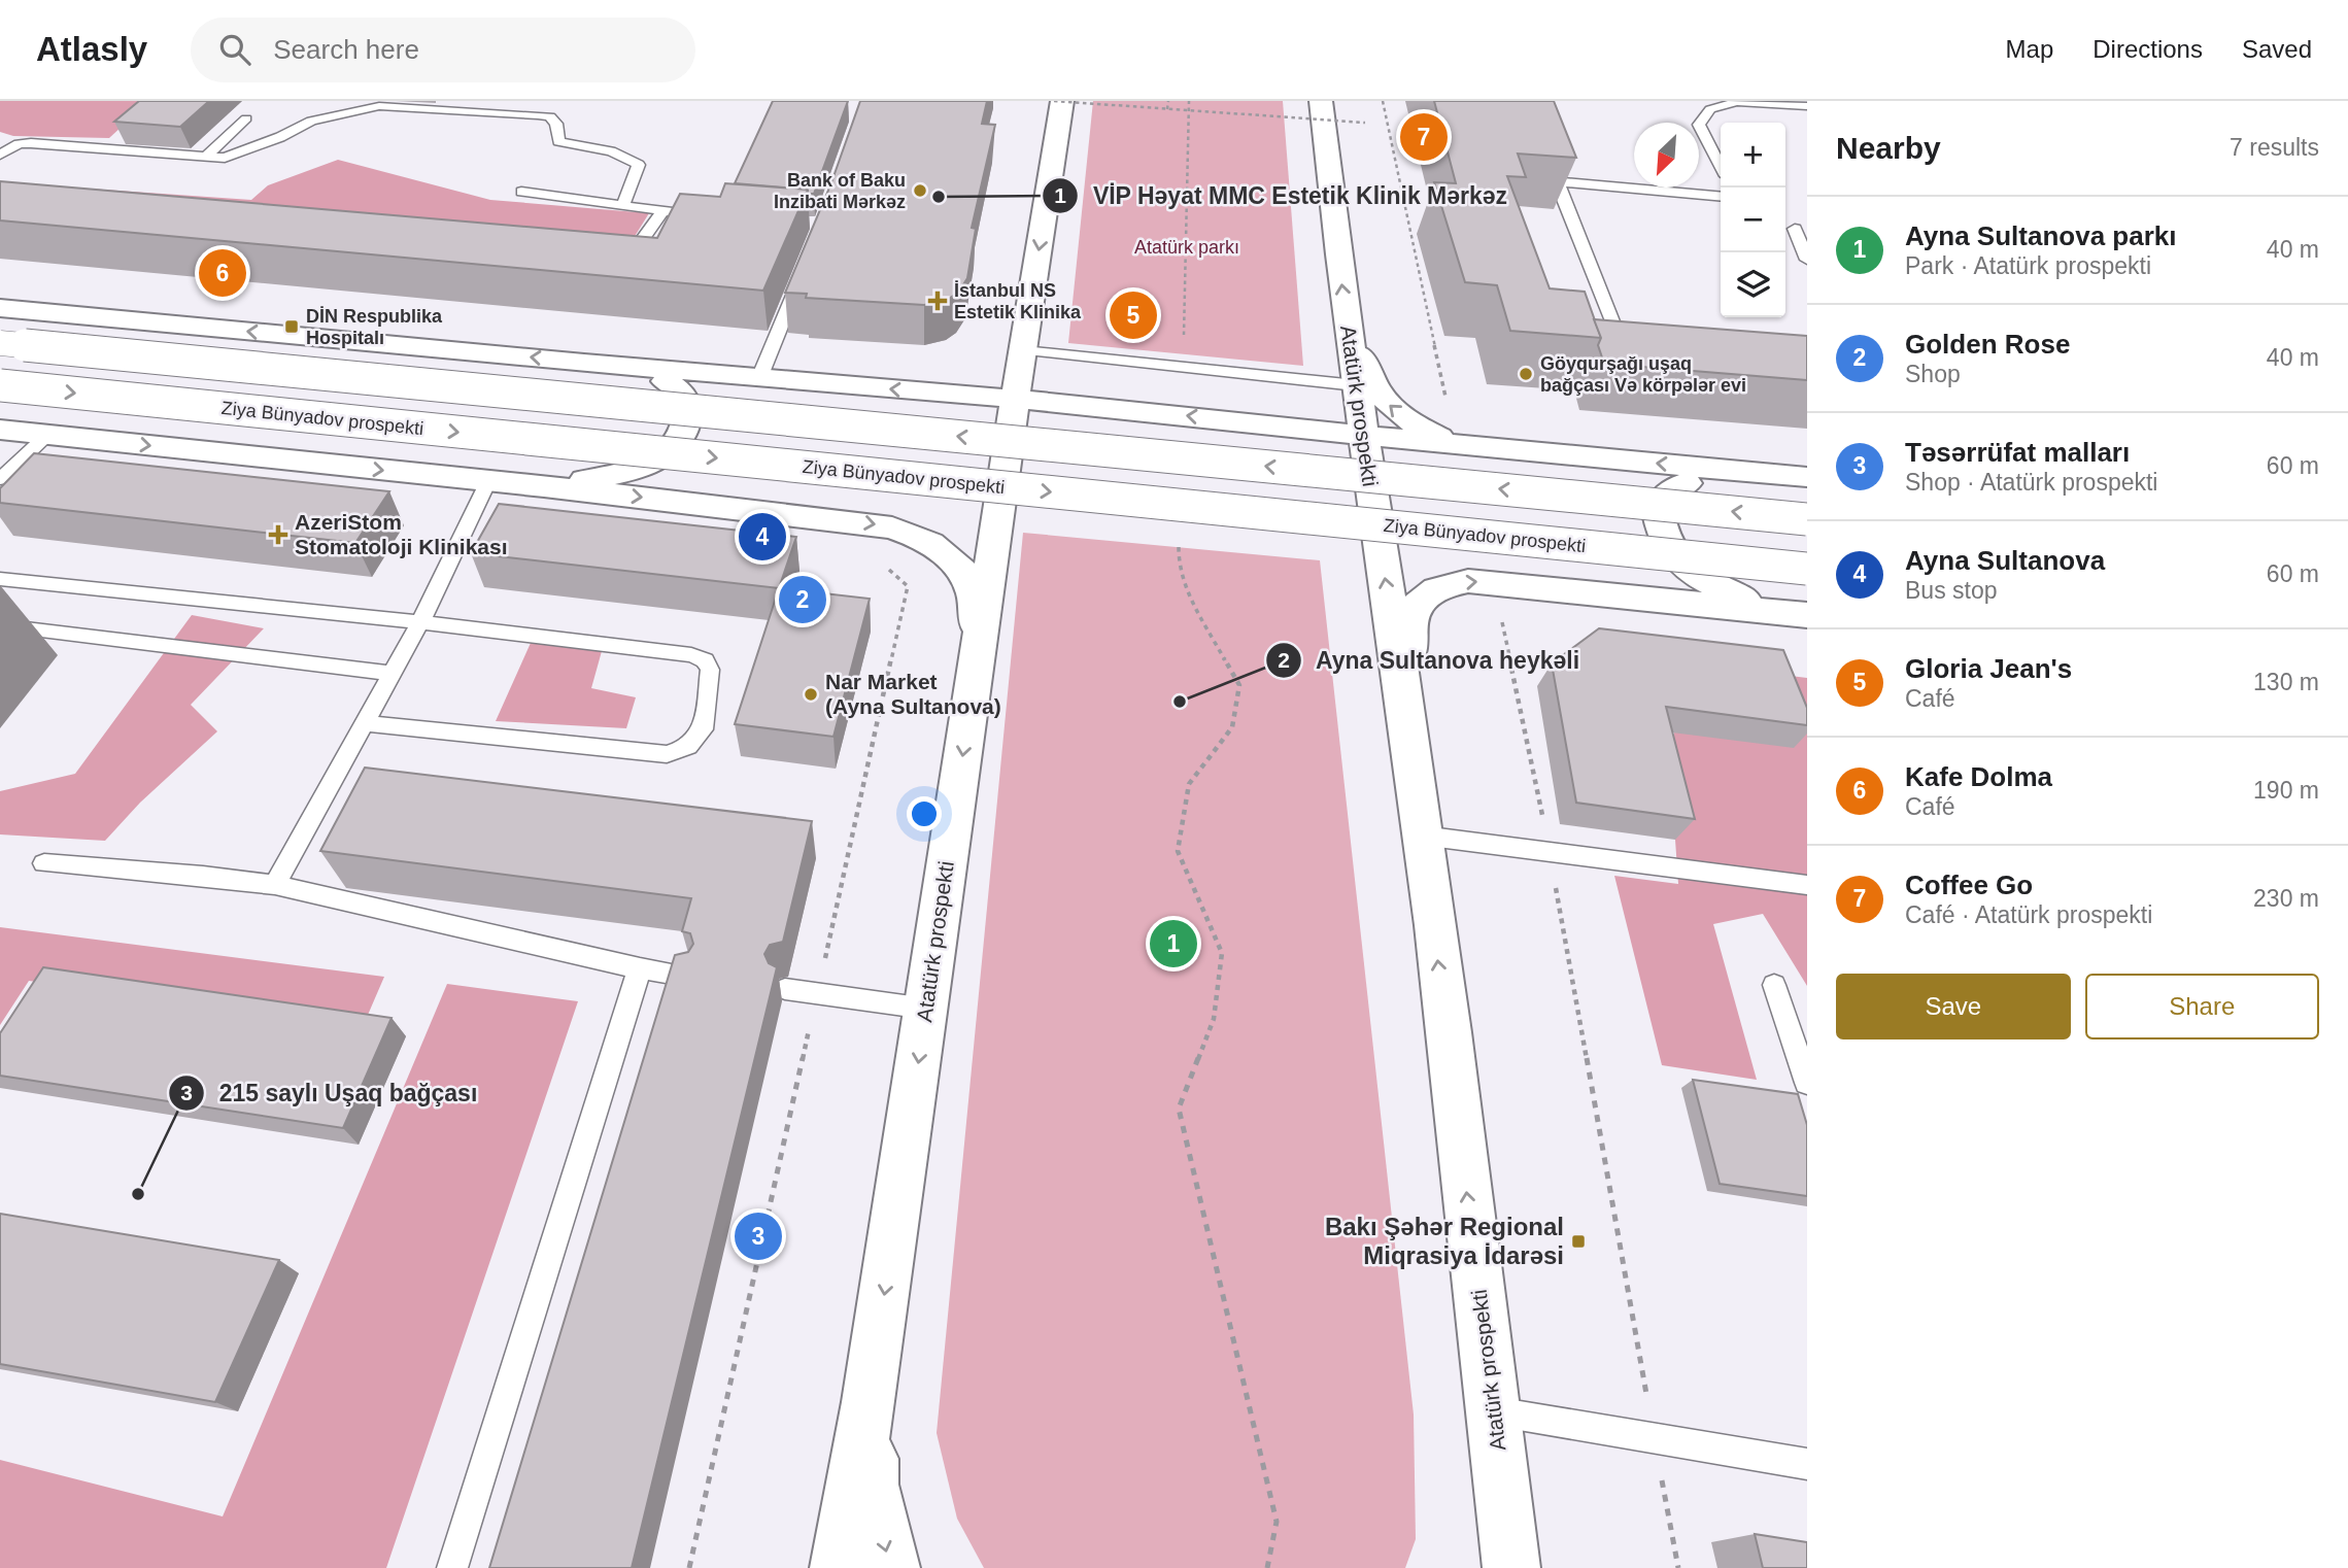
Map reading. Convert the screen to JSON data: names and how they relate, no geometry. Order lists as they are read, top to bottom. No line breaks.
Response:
{"streets":{"main road":["Atatürk prospekti","Ziya Bünyadov prospekti"]},"parks":["Atatürk parkı"],"places":{"other":["Bank of Baku Inzibati Mərkəz","VİP Həyat MMC Estetik Klinik Mərkəz","Göyqurşağı uşaq bağçası Və körpələr evi","Nar Market (Ayna Sultanova)","Ayna Sultanova heykəli","215 saylı Uşaq bağçası"],"health":["İstanbul NS Estetik Klinika","AzeriStom Stomatoloji Klinikası"],"transit":["DİN Respublika Hospitalı","Bakı Şəhər Regional Miqrasiya İdarəsi"]},"north":"bottom left","page":{"header":"Atlasly","search":"Search here","nav":["Map","Directions","Saved"],"heading":["Nearby","7 results"],"pins":["7","6","5","4","2","1","3"],"map_buttons":["+","−"],"list":[{"mark":"1","name":"Ayna Sultanova parkı","note":"Park · Atatürk prospekti","value":"40 m"},{"mark":"2","name":"Golden Rose","note":"Shop","value":"40 m"},{"mark":"3","name":"Təsərrüfat malları","note":"Shop · Atatürk prospekti","value":"60 m"},{"mark":"4","name":"Ayna Sultanova","note":"Bus stop","value":"60 m"},{"mark":"5","name":"Gloria Jean's","note":"Café","value":"130 m"},{"mark":"6","name":"Kafe Dolma","note":"Café","value":"190 m"},{"mark":"7","name":"Coffee Go","note":"Café · Atatürk prospekti","value":"230 m"}],"buttons":["Save","Share"]}}
